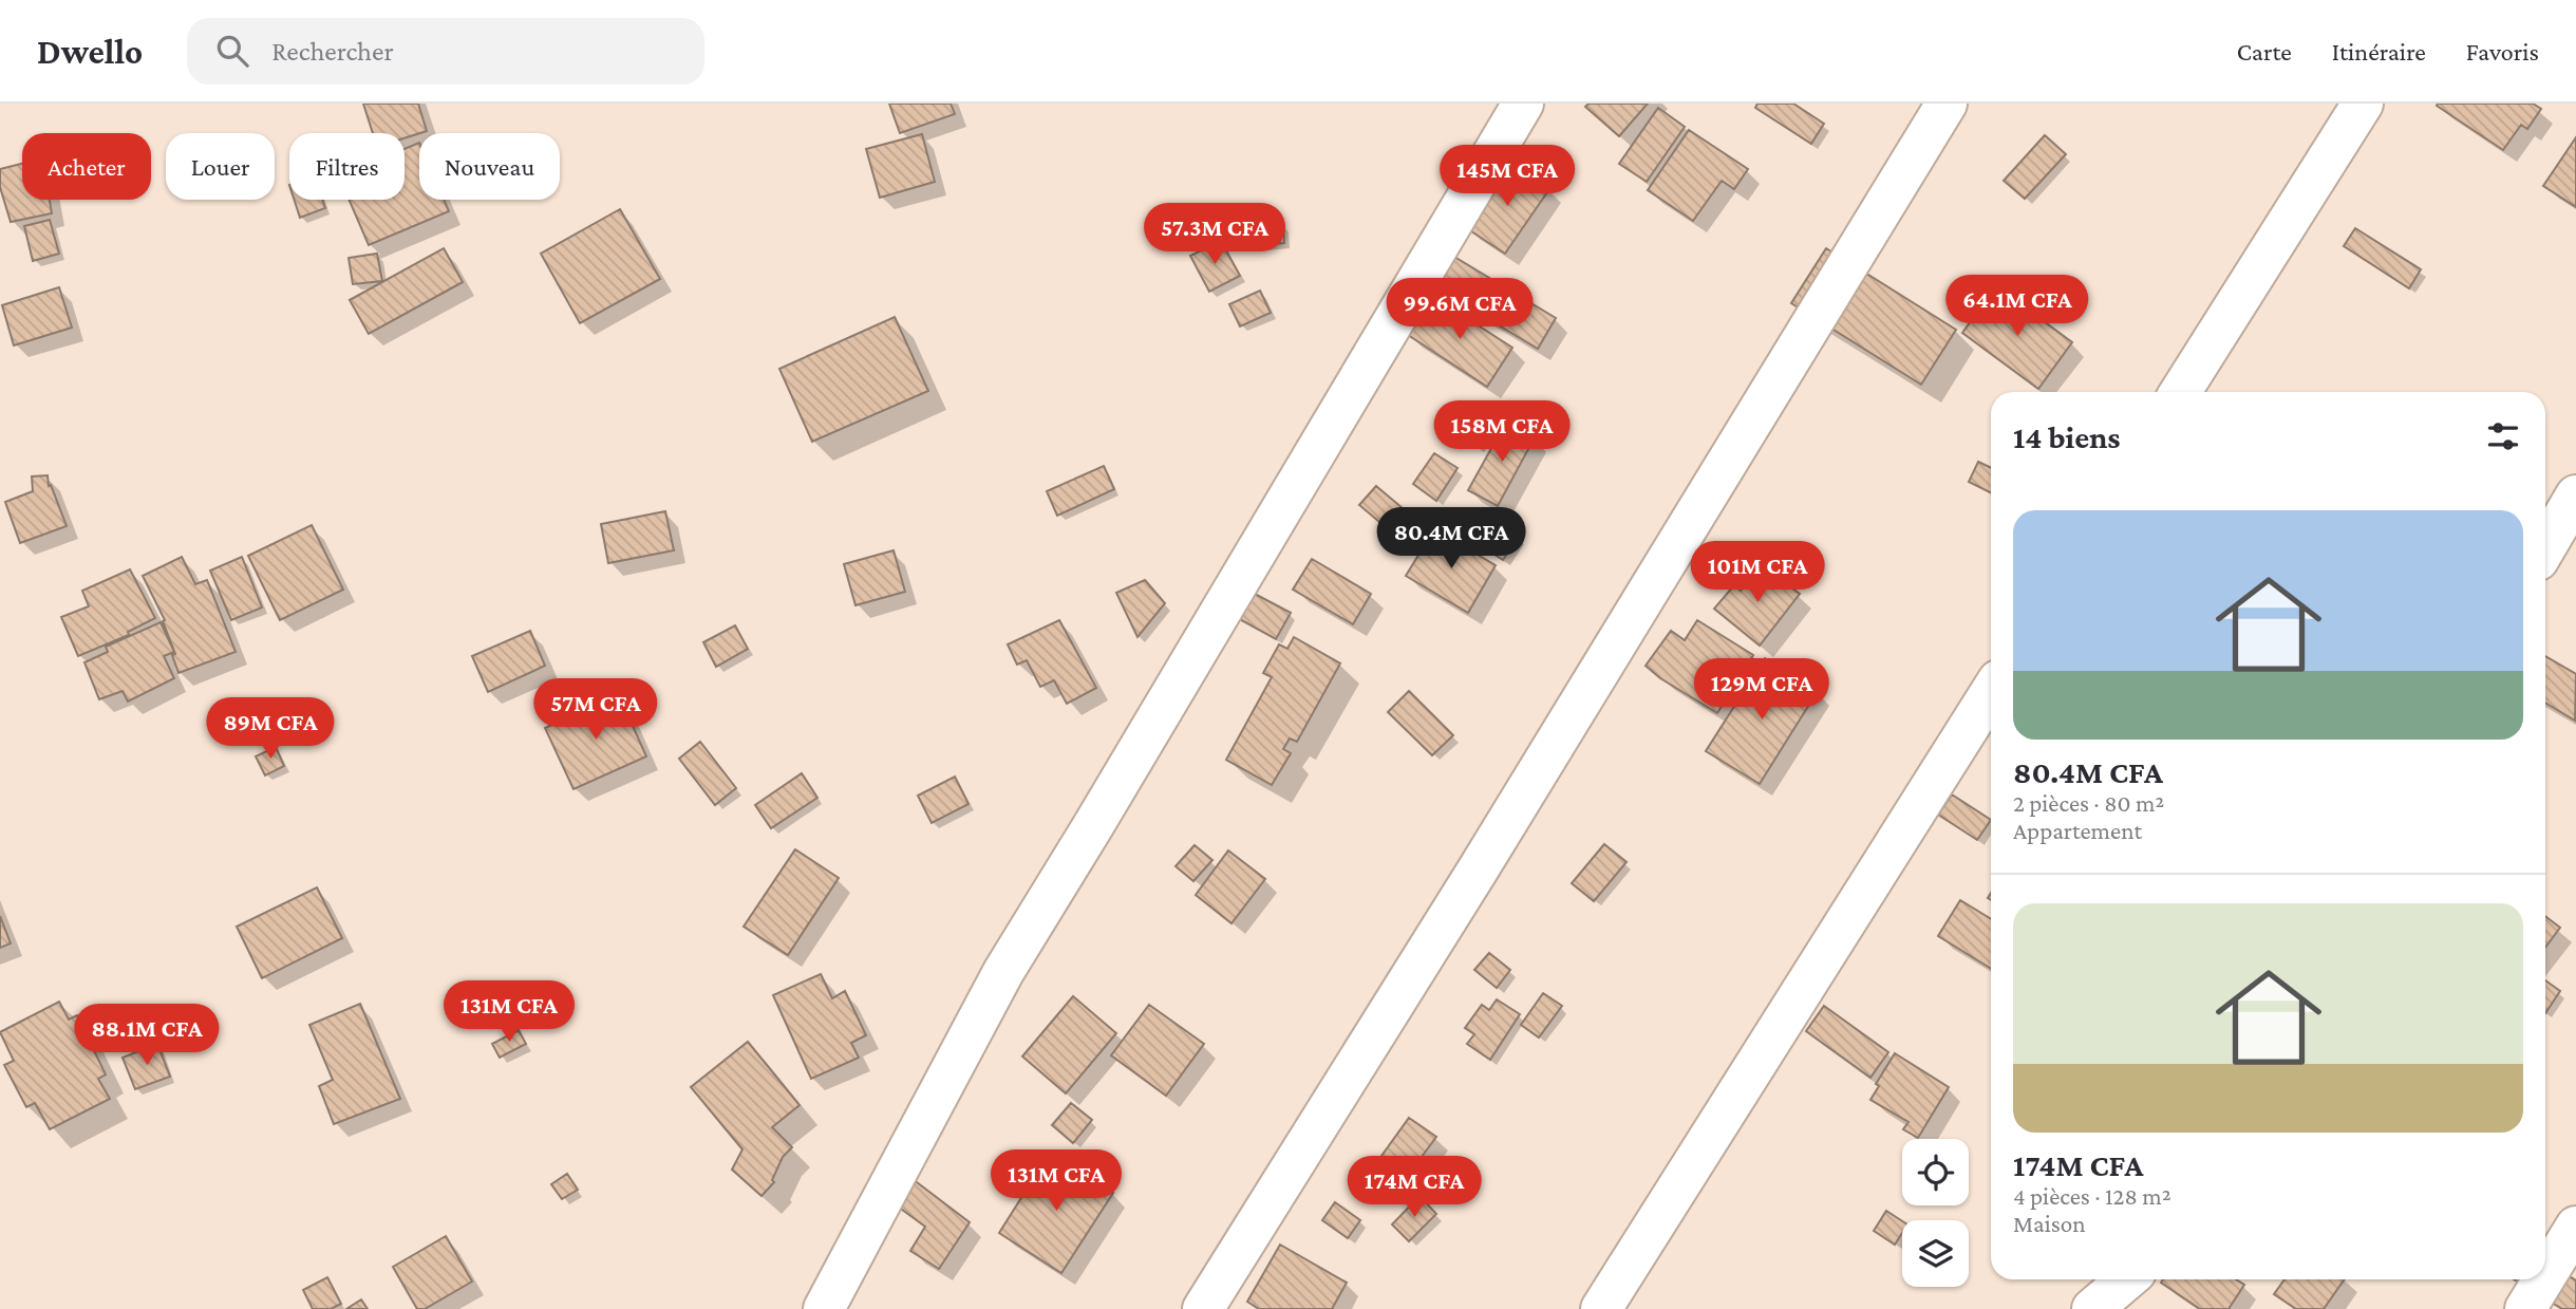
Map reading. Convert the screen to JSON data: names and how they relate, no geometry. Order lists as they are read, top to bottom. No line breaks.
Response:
{"page":{"header":"Dwello","search":"Rechercher","nav":["Carte","Itinéraire","Favoris"],"chip":["Acheter","Louer","Filtres","Nouveau"],"price":["145M CFA","57.3M CFA","64.1M CFA","99.6M CFA","158M CFA","80.4M CFA","101M CFA","129M CFA","57M CFA","89M CFA","131M CFA","88.1M CFA","131M CFA","174M CFA"],"heading":"14 biens","list":[{"name":"80.4M CFA","note":"2 pièces · 80 m² · Appartement"},{"name":"174M CFA","note":"4 pièces · 128 m² · Maison"}]}}
